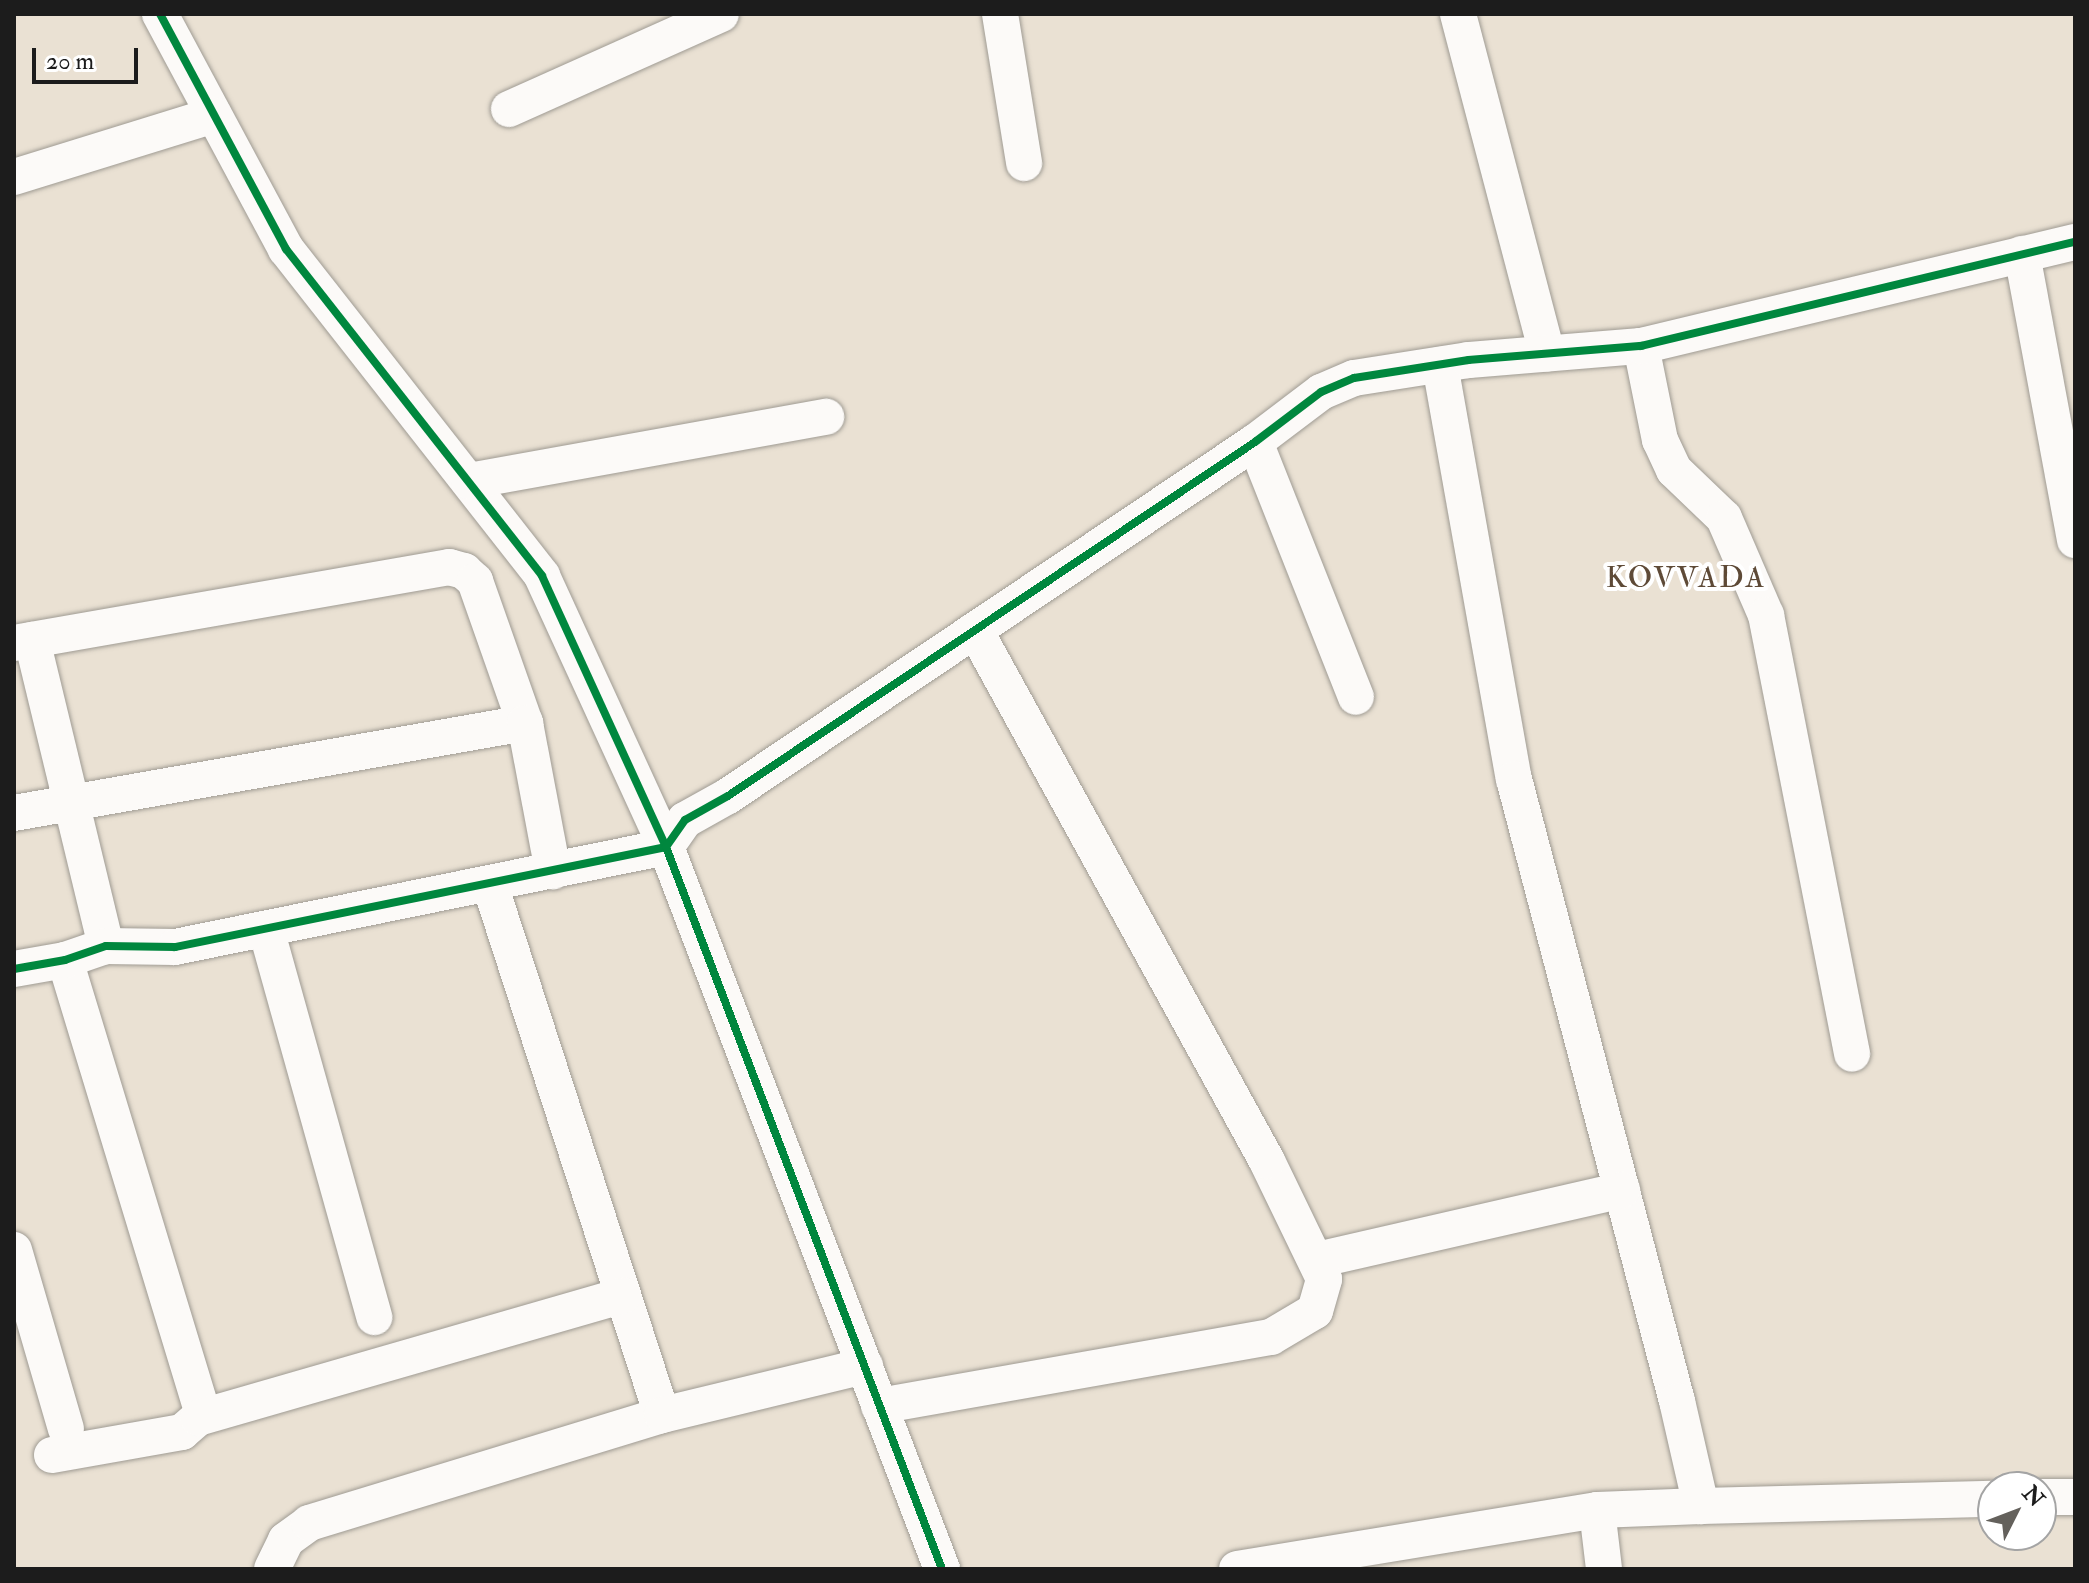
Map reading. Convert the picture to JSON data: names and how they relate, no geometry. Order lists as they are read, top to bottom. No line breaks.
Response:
{"districts":["KOVVADA"],"scale_bar":"20 m","north":"top right"}
